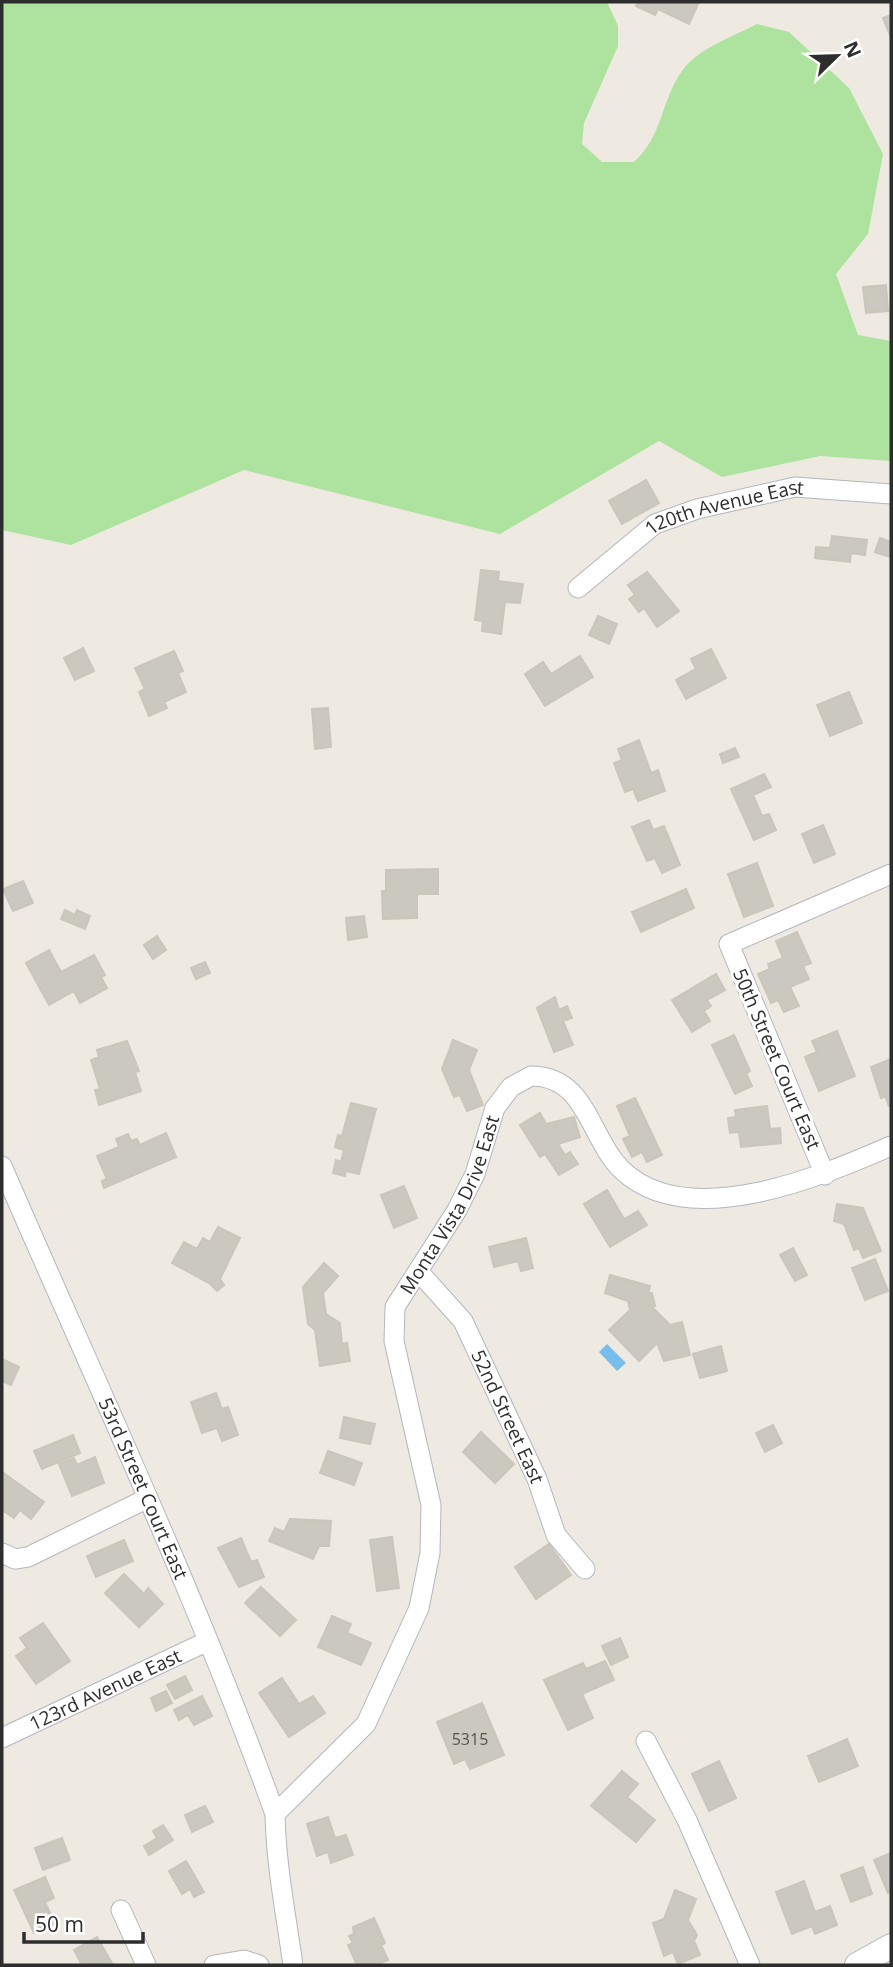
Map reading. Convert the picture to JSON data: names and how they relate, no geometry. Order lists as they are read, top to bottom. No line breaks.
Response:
{"streets":{"street":["120th Avenue East","50th Street Court East","Monta Vista Drive East","52nd Street East","53rd Street Court East","123rd Avenue East"]},"crossings":[["50th Street Court East","Monta Vista Drive East"],["Monta Vista Drive East","52nd Street East"],["Monta Vista Drive East","53rd Street Court East"],["53rd Street Court East","123rd Avenue East"]],"house_numbers":["5315"],"scale_bar":"50 m","north":"top right"}
